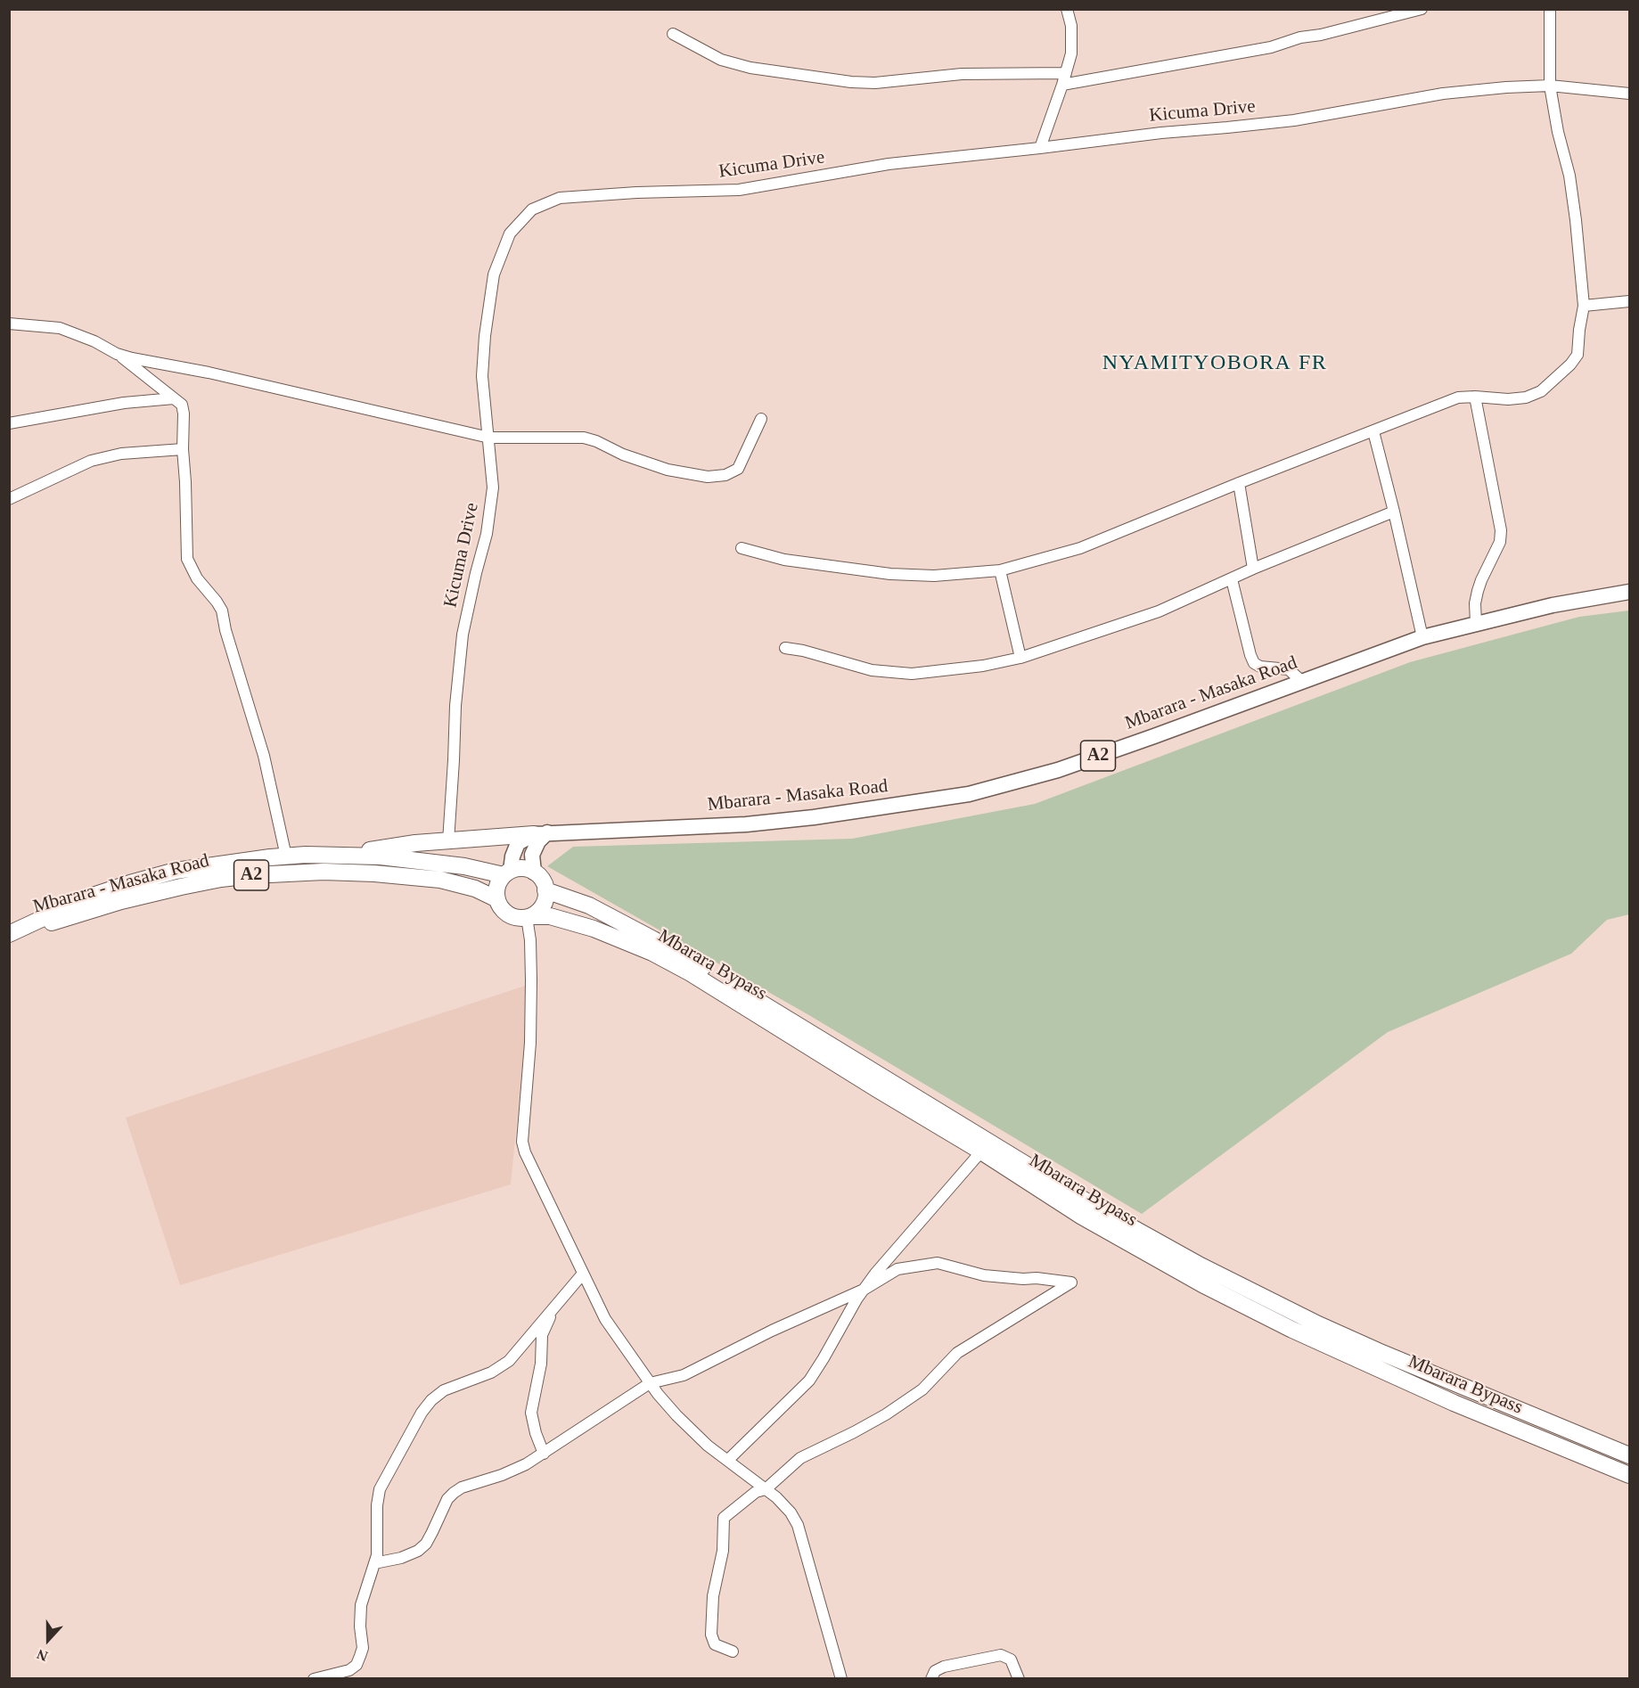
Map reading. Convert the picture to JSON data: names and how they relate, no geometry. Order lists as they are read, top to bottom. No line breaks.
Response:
{"streets":{"highway":["Mbarara - Masaka Road","A2","Mbarara Bypass"],"street":["Kicuma Drive"]},"crossings":[["Kicuma Drive","A2"],["Mbarara - Masaka Road","A2"],["Mbarara - Masaka Road","Mbarara Bypass"],["A2","Mbarara Bypass"]],"districts":["NYAMITYOBORA FR"],"north":"bottom"}
